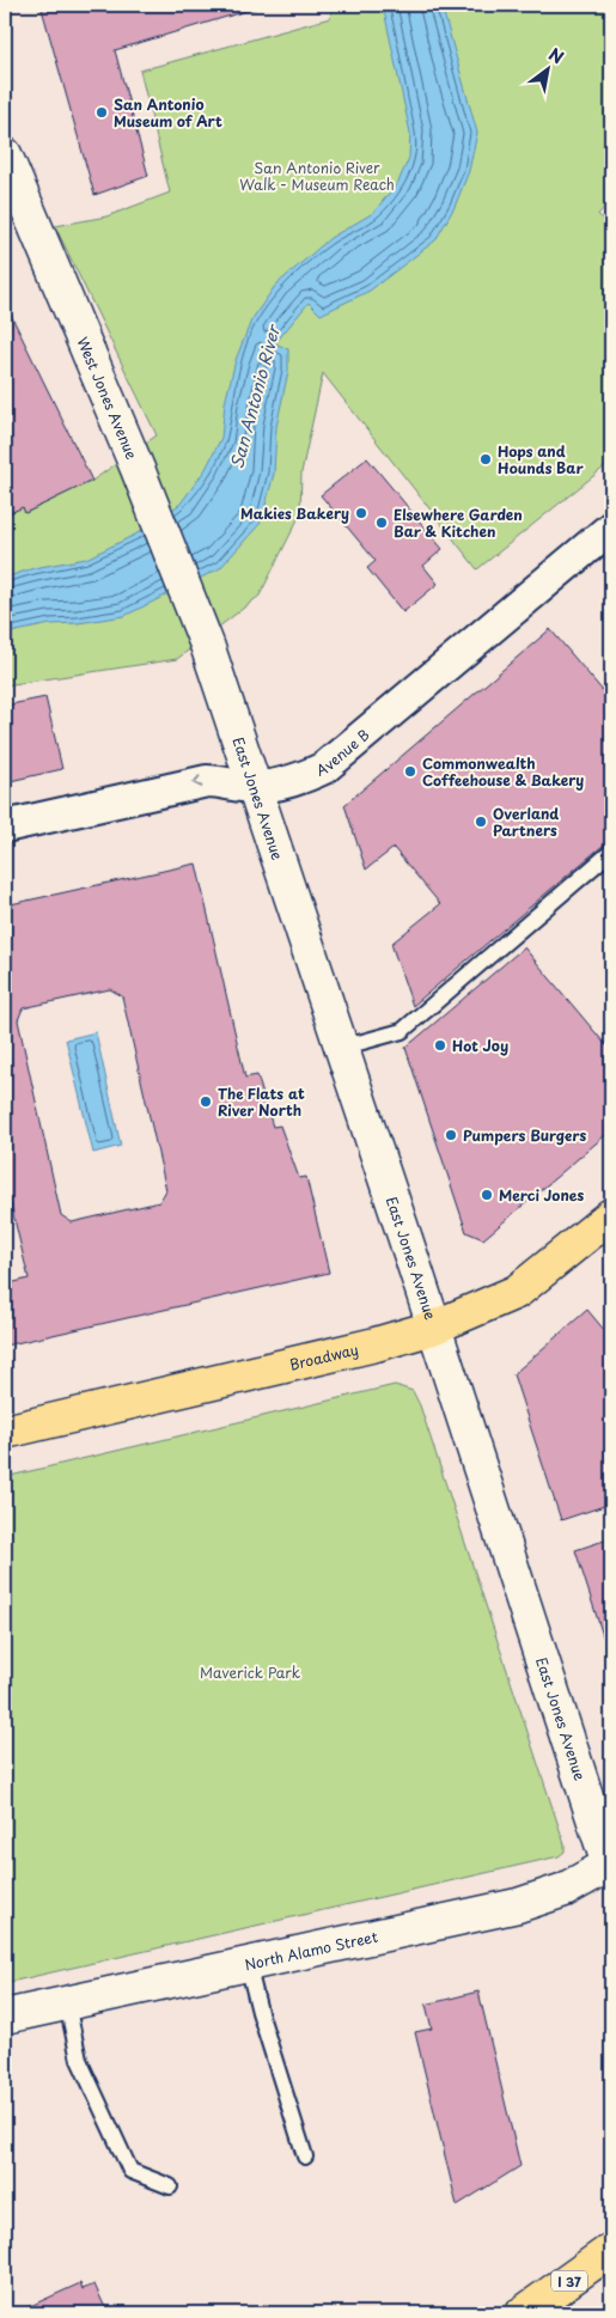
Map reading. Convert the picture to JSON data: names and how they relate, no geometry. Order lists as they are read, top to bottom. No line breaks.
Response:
{"streets":{"main road":["Broadway","I 37"],"street":["West Jones Avenue","Avenue B","East Jones Avenue","North Alamo Street"]},"crossings":[["West Jones Avenue","East Jones Avenue"],["Avenue B","East Jones Avenue"],["East Jones Avenue","Broadway"],["East Jones Avenue","North Alamo Street"]],"one_way":["Avenue B"],"water":["San Antonio River"],"parks":["San Antonio River Walk - Museum Reach","Maverick Park"],"places":["San Antonio Museum of Art","Hops and Hounds Bar","Makies Bakery","Elsewhere Garden Bar & Kitchen","Commonwealth Coffeehouse & Bakery","Overland Partners","Hot Joy","The Flats at River North","Pumpers Burgers","Merci Jones"],"north":"top right"}
